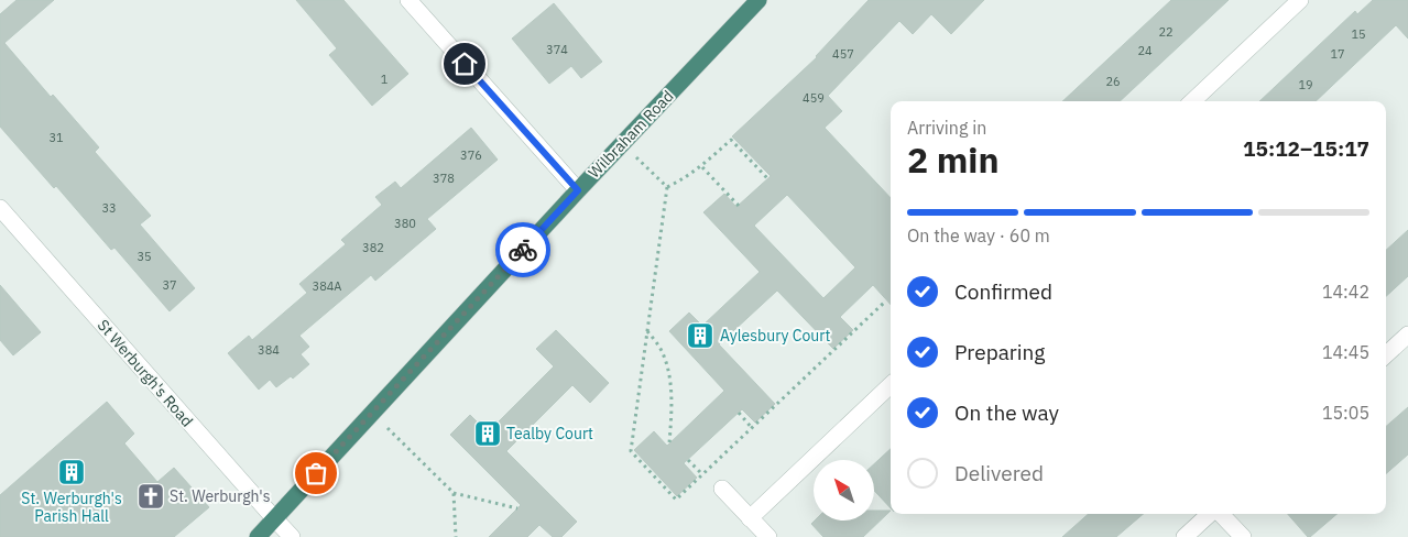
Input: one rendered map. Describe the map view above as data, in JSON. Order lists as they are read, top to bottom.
{
  "streets": {
    "highway": ["Wilbraham Road"],
    "street": ["St Werburgh's Road"]
  },
  "crossings": [
    ["Wilbraham Road", "St Werburgh's Road"]
  ],
  "places": {
    "building": ["Aylesbury Court", "Tealby Court", "St. Werburgh's Parish Hall"],
    "church": ["St. Werburgh's"]
  },
  "house_numbers": [
    "22",
    "15",
    "374",
    "24",
    "457",
    "17",
    "1",
    "26",
    "19",
    "459",
    "31",
    "376",
    "378",
    "33",
    "380",
    "382",
    "35",
    "37",
    "384A",
    "384"
  ],
  "north": "top left",
  "page": {
    "heading": ["2 min", "Arriving in", "15:12–15:17"],
    "bar": "On the way · 60 m",
    "list": [
      ["Confirmed", "14:42"],
      ["Preparing", "14:45"],
      ["On the way", "15:05"],
      "Delivered"
    ]
  }
}
